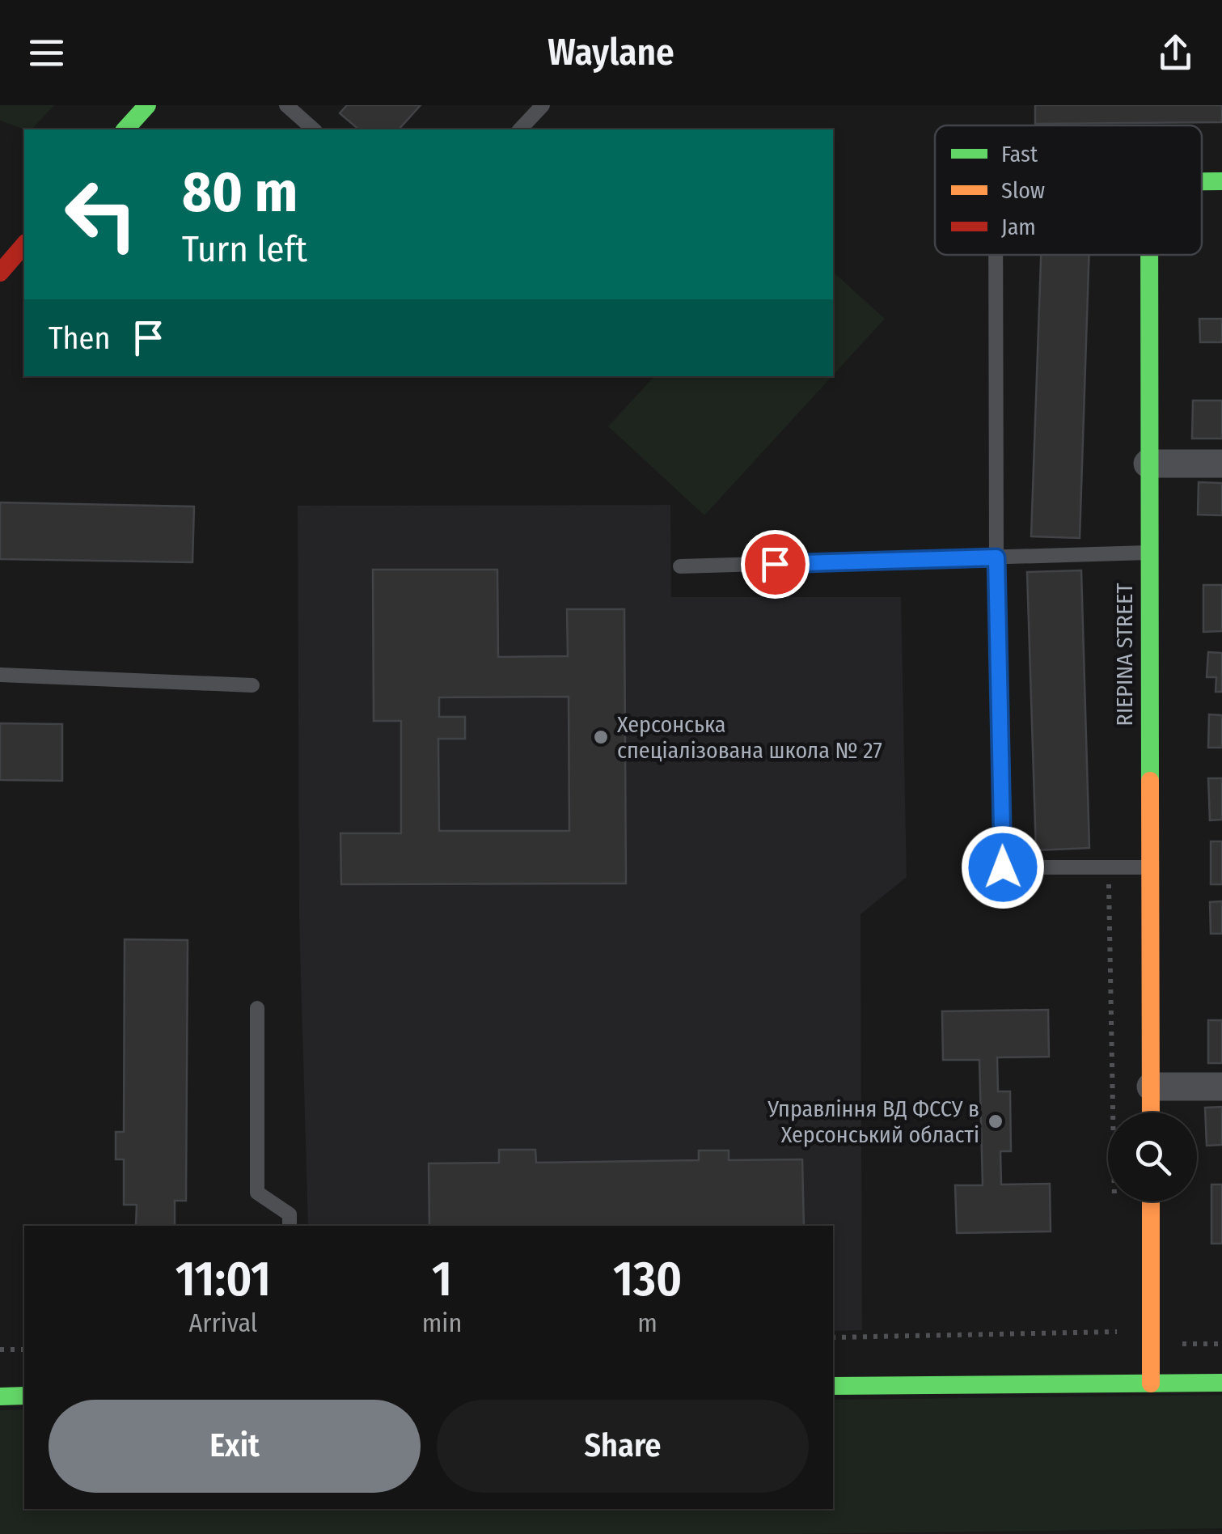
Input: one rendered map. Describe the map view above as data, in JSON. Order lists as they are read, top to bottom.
{
  "streets": {
    "street": ["RIEPINA STREET"]
  },
  "places": ["Херсонська спеціалізована школа № 27", "Управління ВД ФССУ в Херсонський області"],
  "legend": ["Fast", "Slow", "Jam"],
  "page": {
    "header": "Waylane",
    "turn": ["80 m", "Turn left"],
    "then": "Then",
    "eta": [
      "11:01",
      "Arrival",
      "1",
      "min",
      "130",
      "m"
    ],
    "buttons": ["Exit", "Share"]
  }
}
